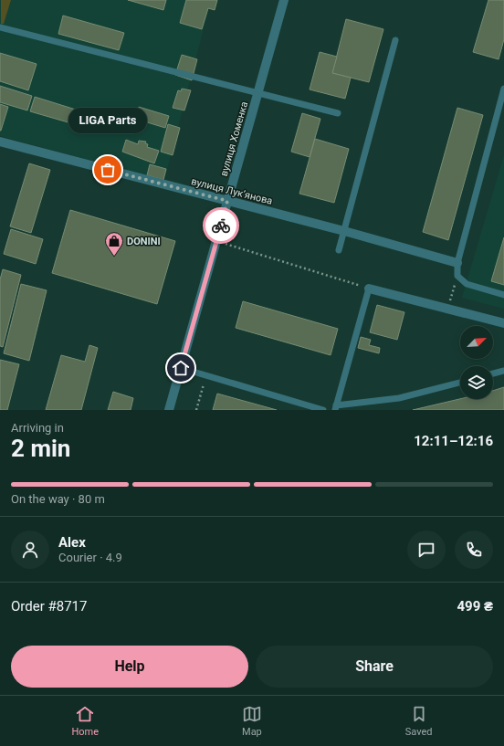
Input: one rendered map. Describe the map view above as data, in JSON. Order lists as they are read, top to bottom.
{
  "streets": {
    "street": ["вулиця Хоменка", "вулиця Лукʼянова"]
  },
  "crossings": [
    ["вулиця Хоменка", "вулиця Лукʼянова"]
  ],
  "places": {
    "other": ["LIGA Parts"],
    "shop": ["DONINI"]
  },
  "north": "top right",
  "page": {
    "bubble": "LIGA Parts",
    "heading": ["2 min", "Arriving in", "12:11–12:16"],
    "panel": [
      "Alex",
      "Courier · 4.9",
      "Order #8717",
      "499 ₴"
    ],
    "bar": "On the way · 80 m",
    "buttons": ["Help", "Share"],
    "tabs": ["Home", "Map", "Saved"]
  }
}
